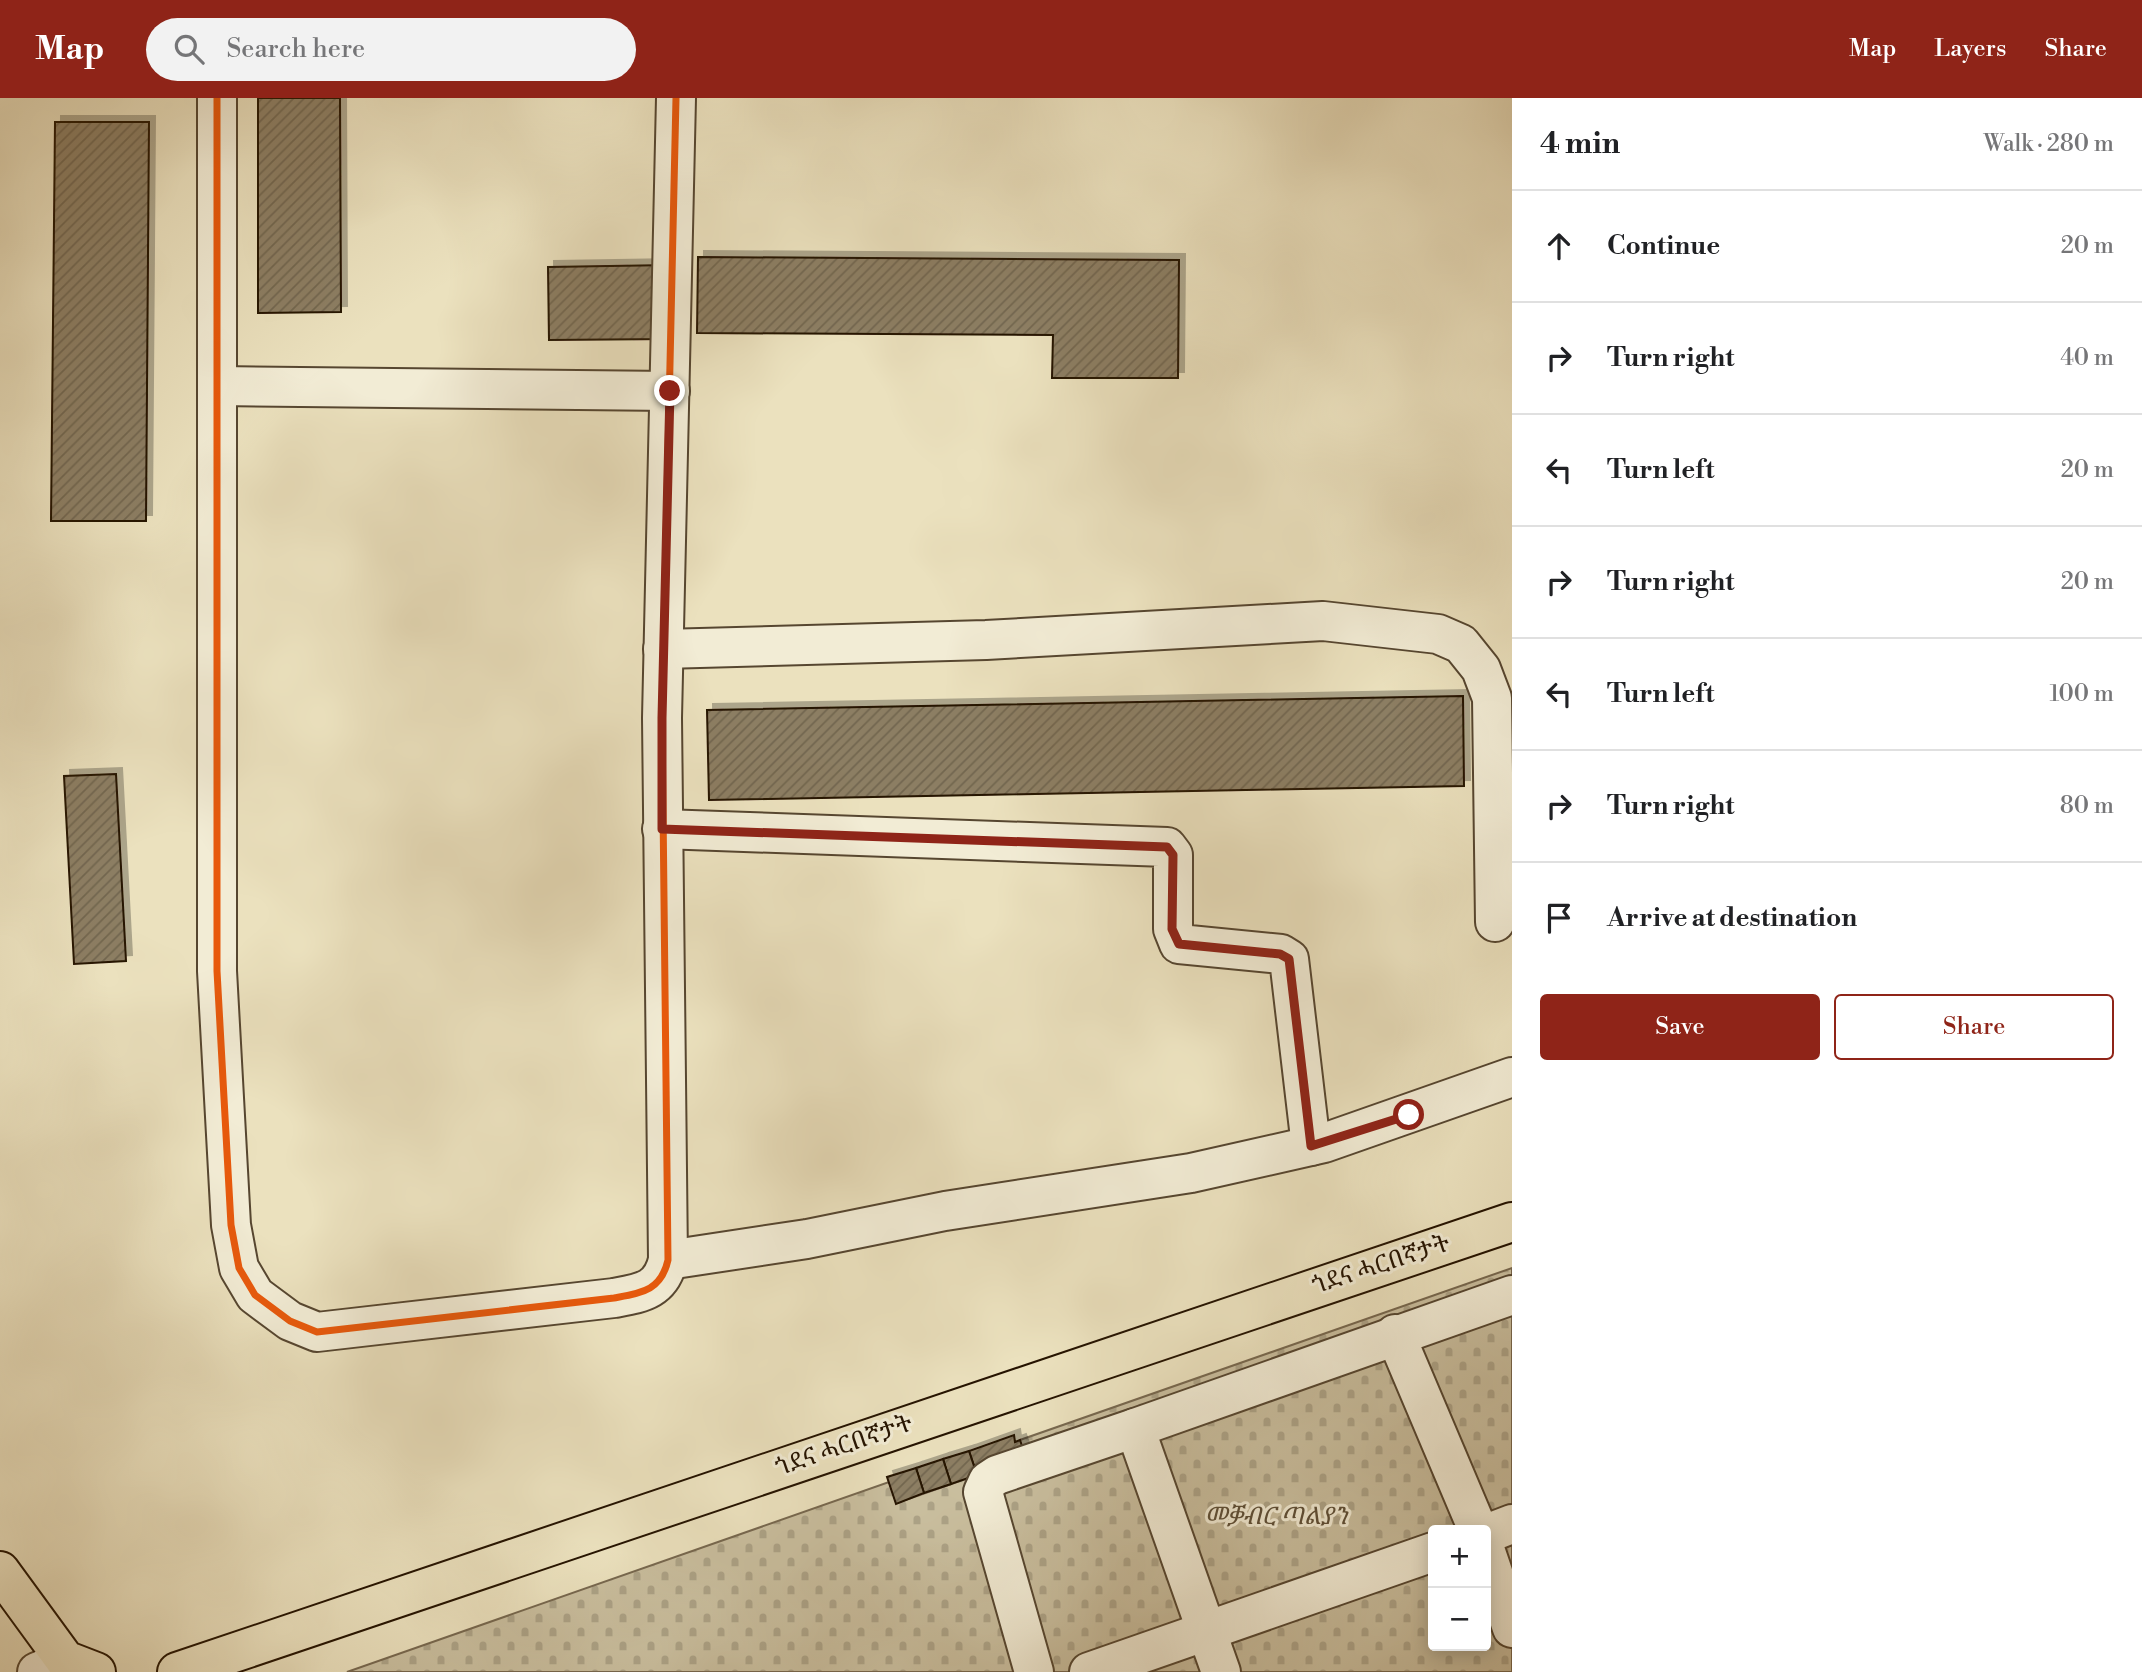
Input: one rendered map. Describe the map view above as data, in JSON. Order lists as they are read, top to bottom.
{
  "streets": {
    "main road": ["ጎደና ሓርበኛታት"]
  },
  "parks": ["መቓብር ጣልያን"],
  "page": {
    "header": "Map",
    "search": "Search here",
    "nav": ["Map", "Layers", "Share"],
    "heading": ["4 min", "Walk · 280 m"],
    "list": [
      ["Continue", "20 m"],
      ["Turn right", "40 m"],
      ["Turn left", "20 m"],
      ["Turn right", "20 m"],
      ["Turn left", "100 m"],
      ["Turn right", "80 m"],
      "Arrive at destination"
    ],
    "buttons": ["Save", "Share"],
    "map_buttons": ["+", "−"]
  }
}
